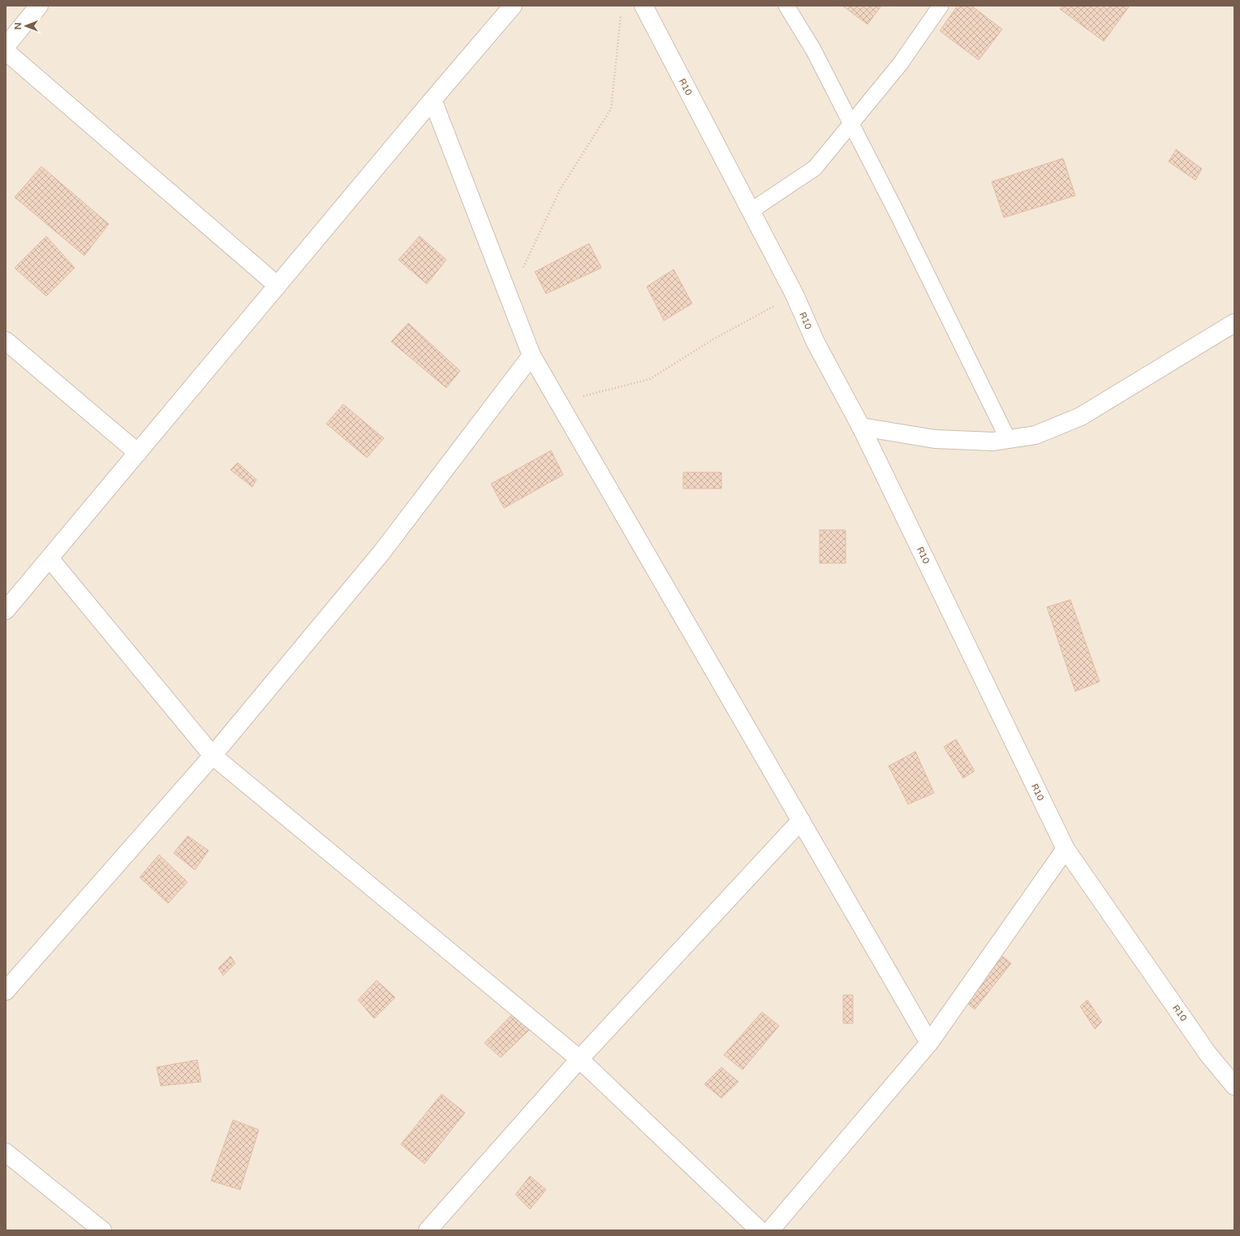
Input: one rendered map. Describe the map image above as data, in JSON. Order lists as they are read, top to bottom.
{
  "streets": {
    "street": ["R10"]
  },
  "north": "left"
}
